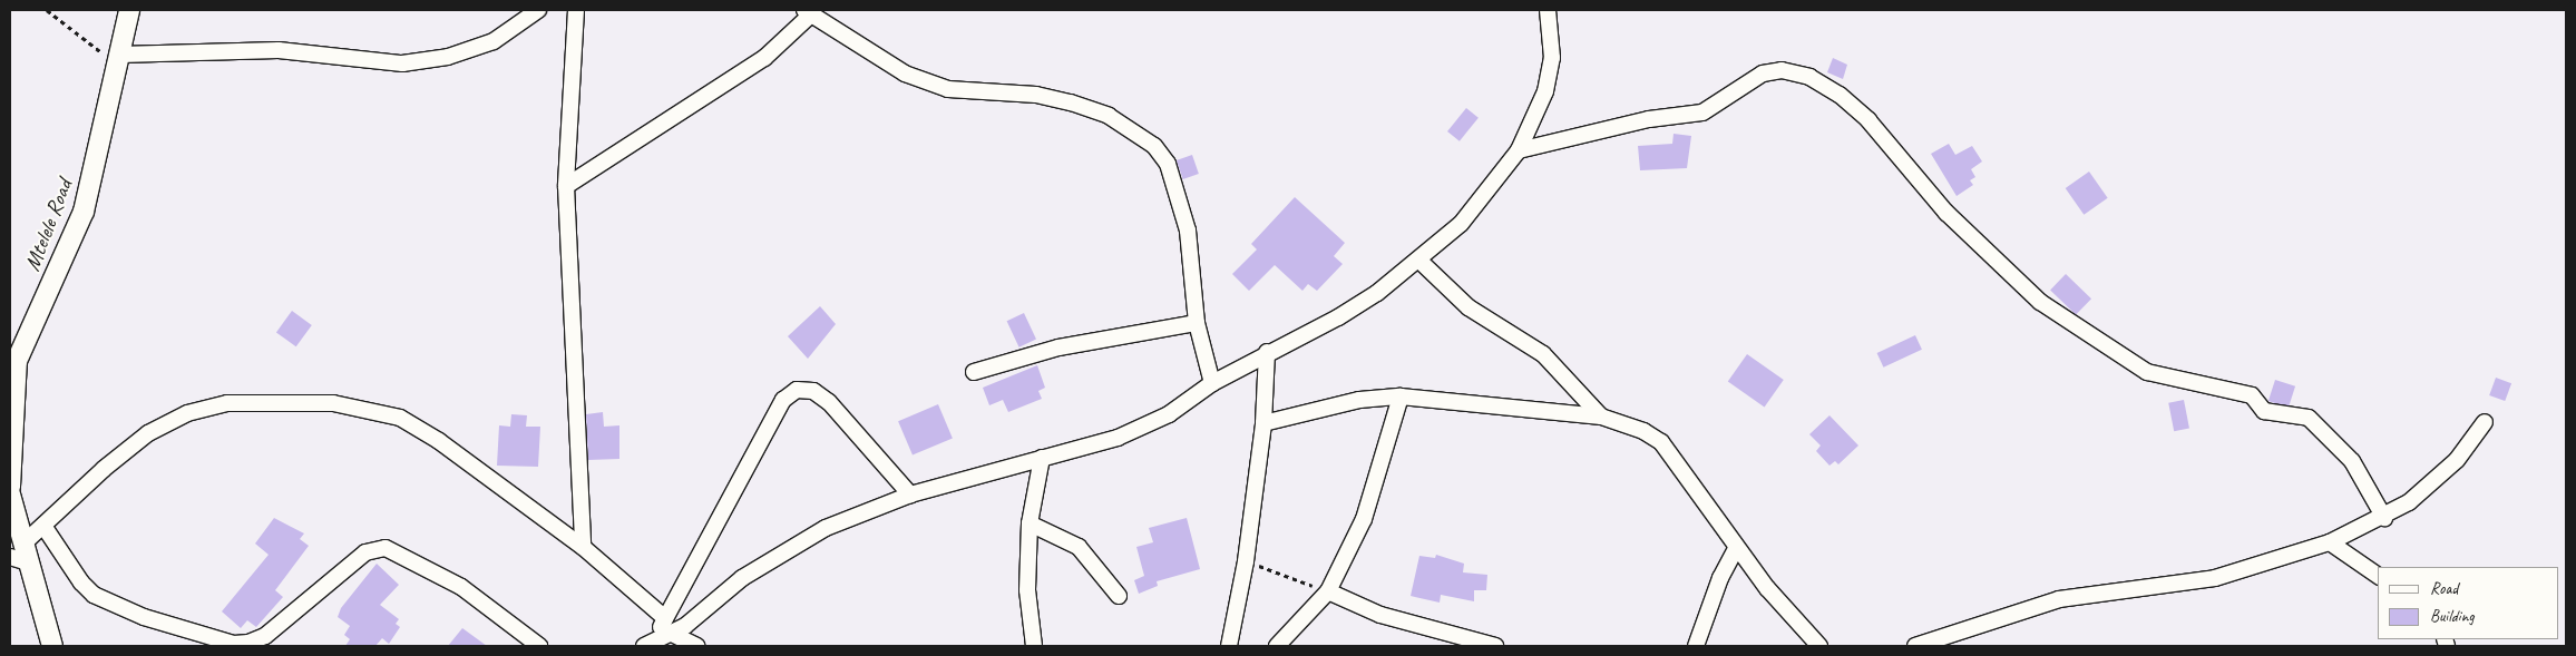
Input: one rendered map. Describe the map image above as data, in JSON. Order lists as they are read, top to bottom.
{
  "streets": {
    "street": ["Mtelele Road"]
  },
  "legend": ["Road", "Building"]
}
